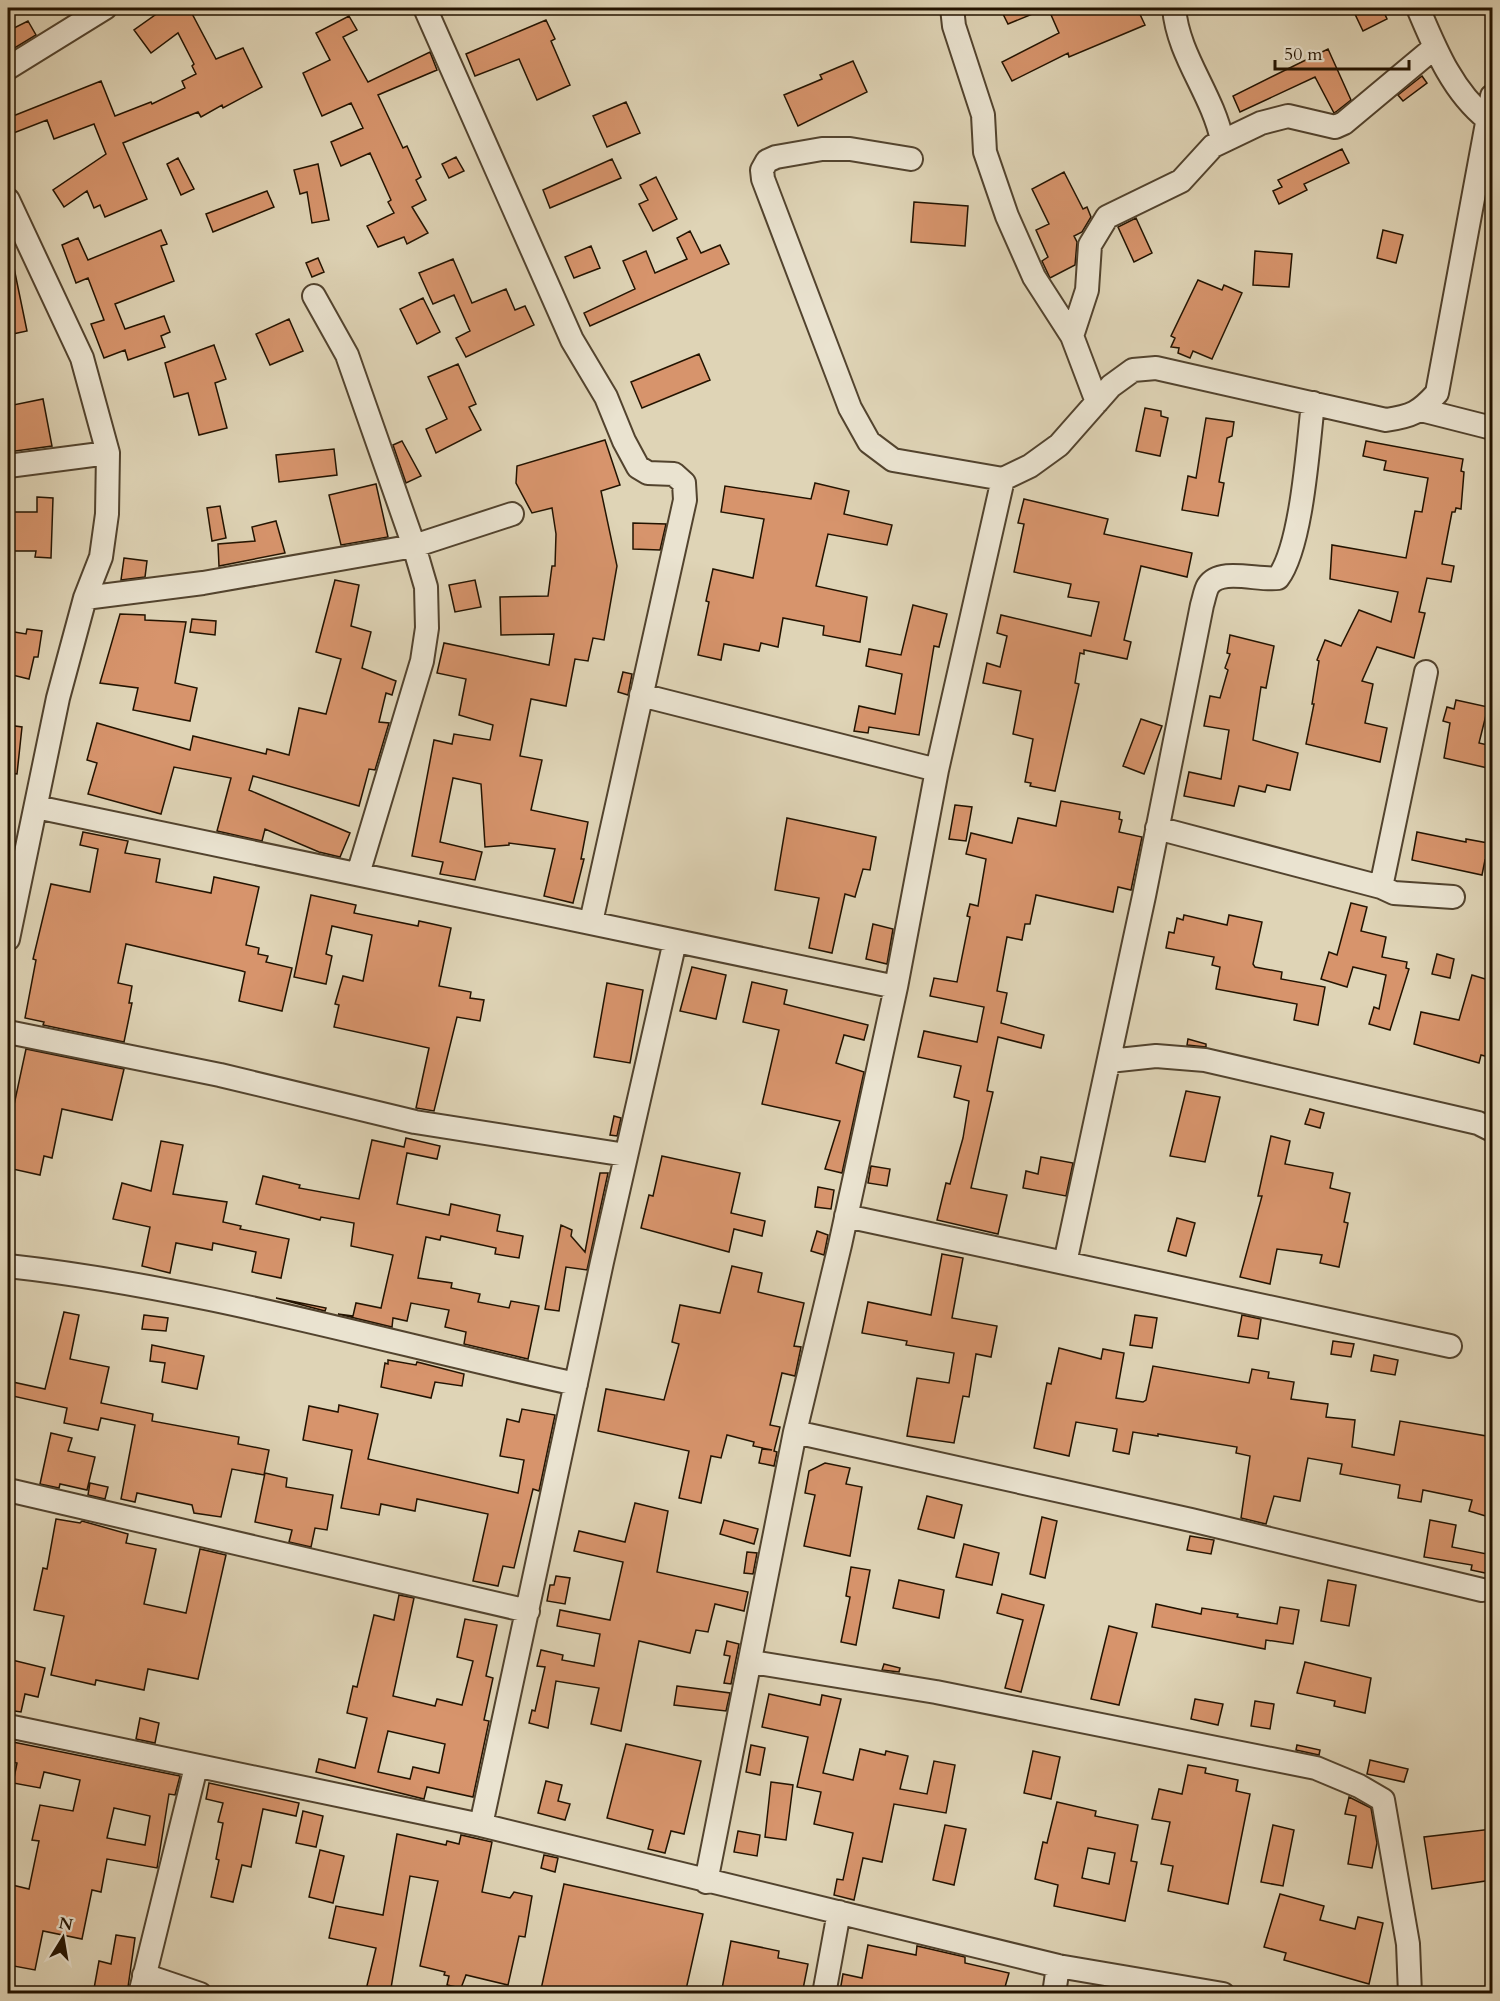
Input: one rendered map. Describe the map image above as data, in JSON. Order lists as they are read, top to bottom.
{
  "scale_bar": "50 m",
  "north": "top"
}
